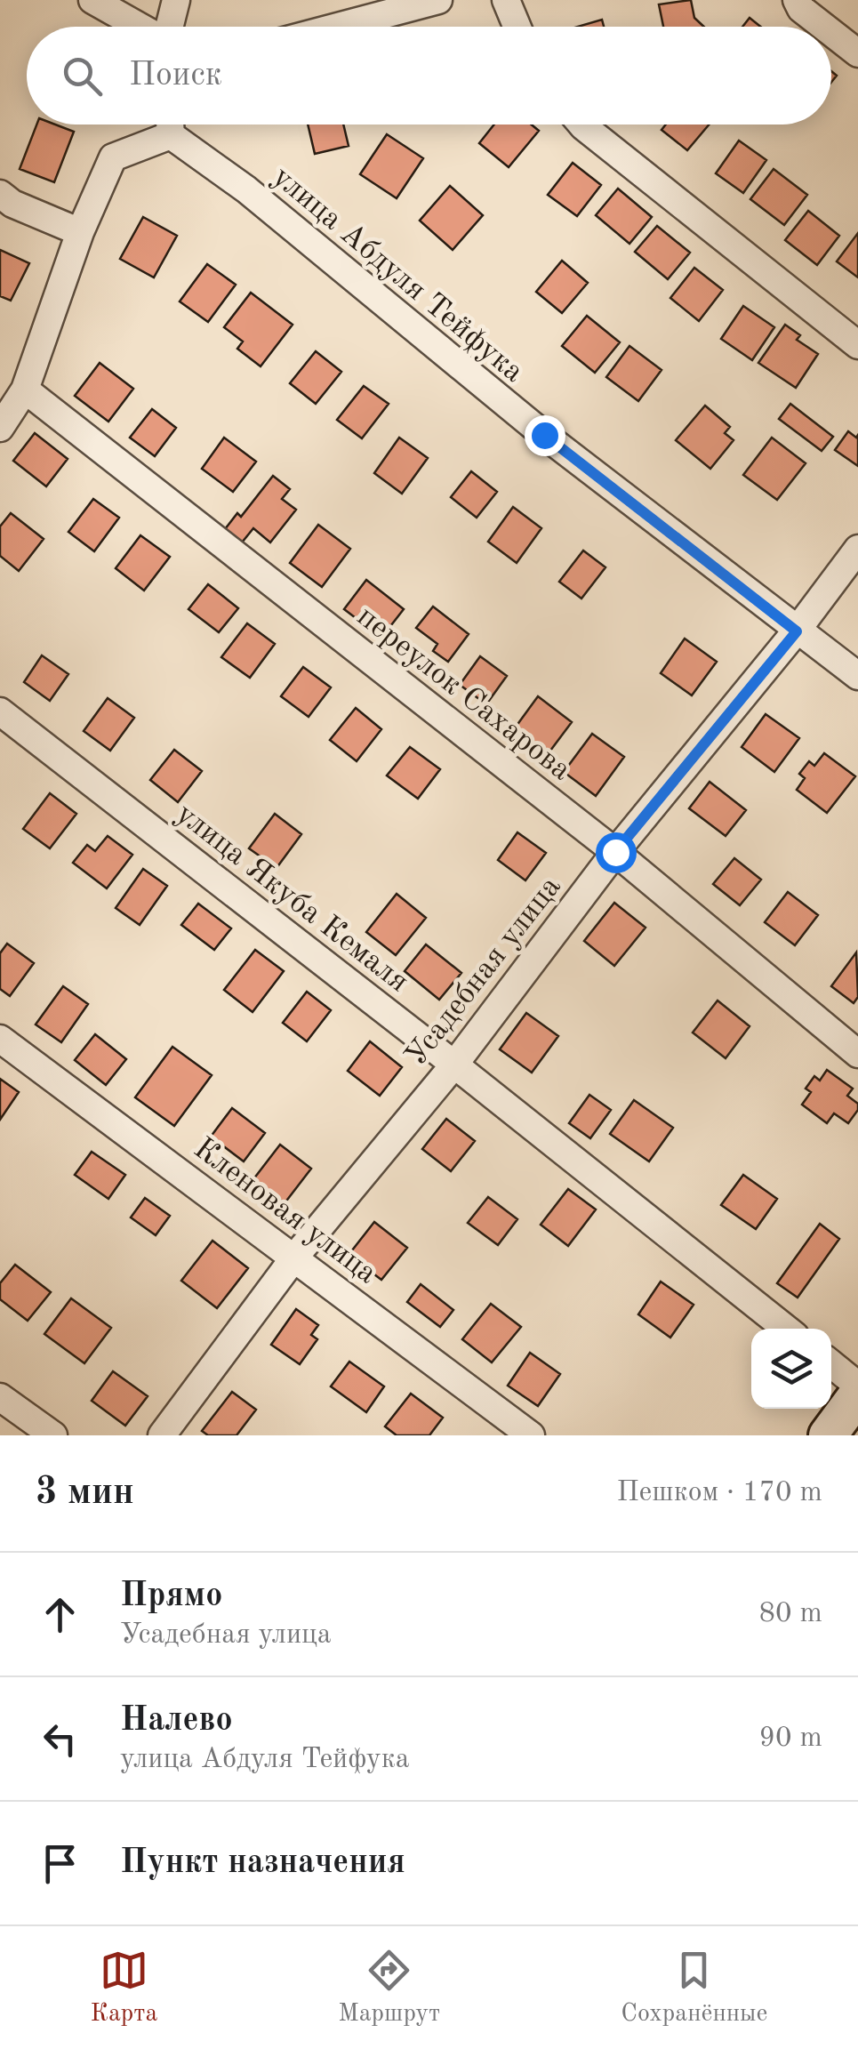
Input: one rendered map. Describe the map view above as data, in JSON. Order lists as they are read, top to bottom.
{
  "streets": {
    "street": [
      "улица Абдуля Тейфука",
      "переулок Сахарова",
      "улица Якуба Кемаля",
      "Усадебная улица",
      "Кленовая улица"
    ]
  },
  "crossings": [
    ["улица Абдуля Тейфука", "Усадебная улица"],
    ["переулок Сахарова", "Усадебная улица"],
    ["улица Якуба Кемаля", "Усадебная улица"],
    ["Усадебная улица", "Кленовая улица"]
  ],
  "page": {
    "search": "Поиск",
    "heading": ["3 мин", "Пешком · 170 m"],
    "list": [
      ["Прямо", "Усадебная улица", "80 m"],
      ["Налево", "улица Абдуля Тейфука", "90 m"],
      "Пункт назначения"
    ],
    "nav": ["Карта", "Маршрут", "Сохранённые"]
  }
}
